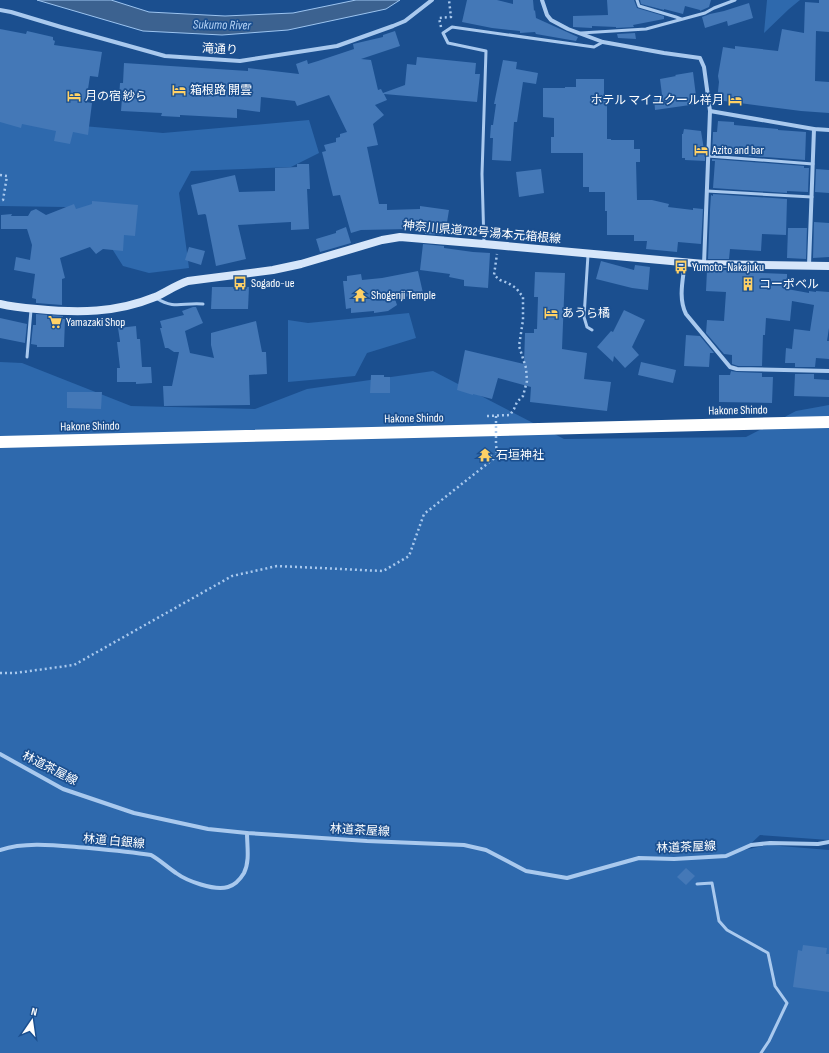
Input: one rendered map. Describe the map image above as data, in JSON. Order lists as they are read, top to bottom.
{
  "streets": {
    "highway": ["Hakone Shindo"],
    "main road": ["神奈川県道732号湯本元箱根線"],
    "street": ["滝通り", "林道茶屋線", "林道 白銀線"]
  },
  "crossings": [
    ["林道茶屋線", "林道 白銀線"]
  ],
  "water": ["Sukumo River"],
  "places": {
    "hotel": [
      "箱根路 開雲",
      "月の宿 紗ら",
      "ホテル マイユクール祥月",
      "Azito and bar",
      "あうら橘"
    ],
    "bus stop": ["Yumoto-Nakajuku", "Sogado-ue"],
    "building": ["コーポベル"],
    "temple": ["Shogenji Temple", "石垣神社"],
    "supermarket": ["Yamazaki Shop"]
  },
  "north": "top"
}
